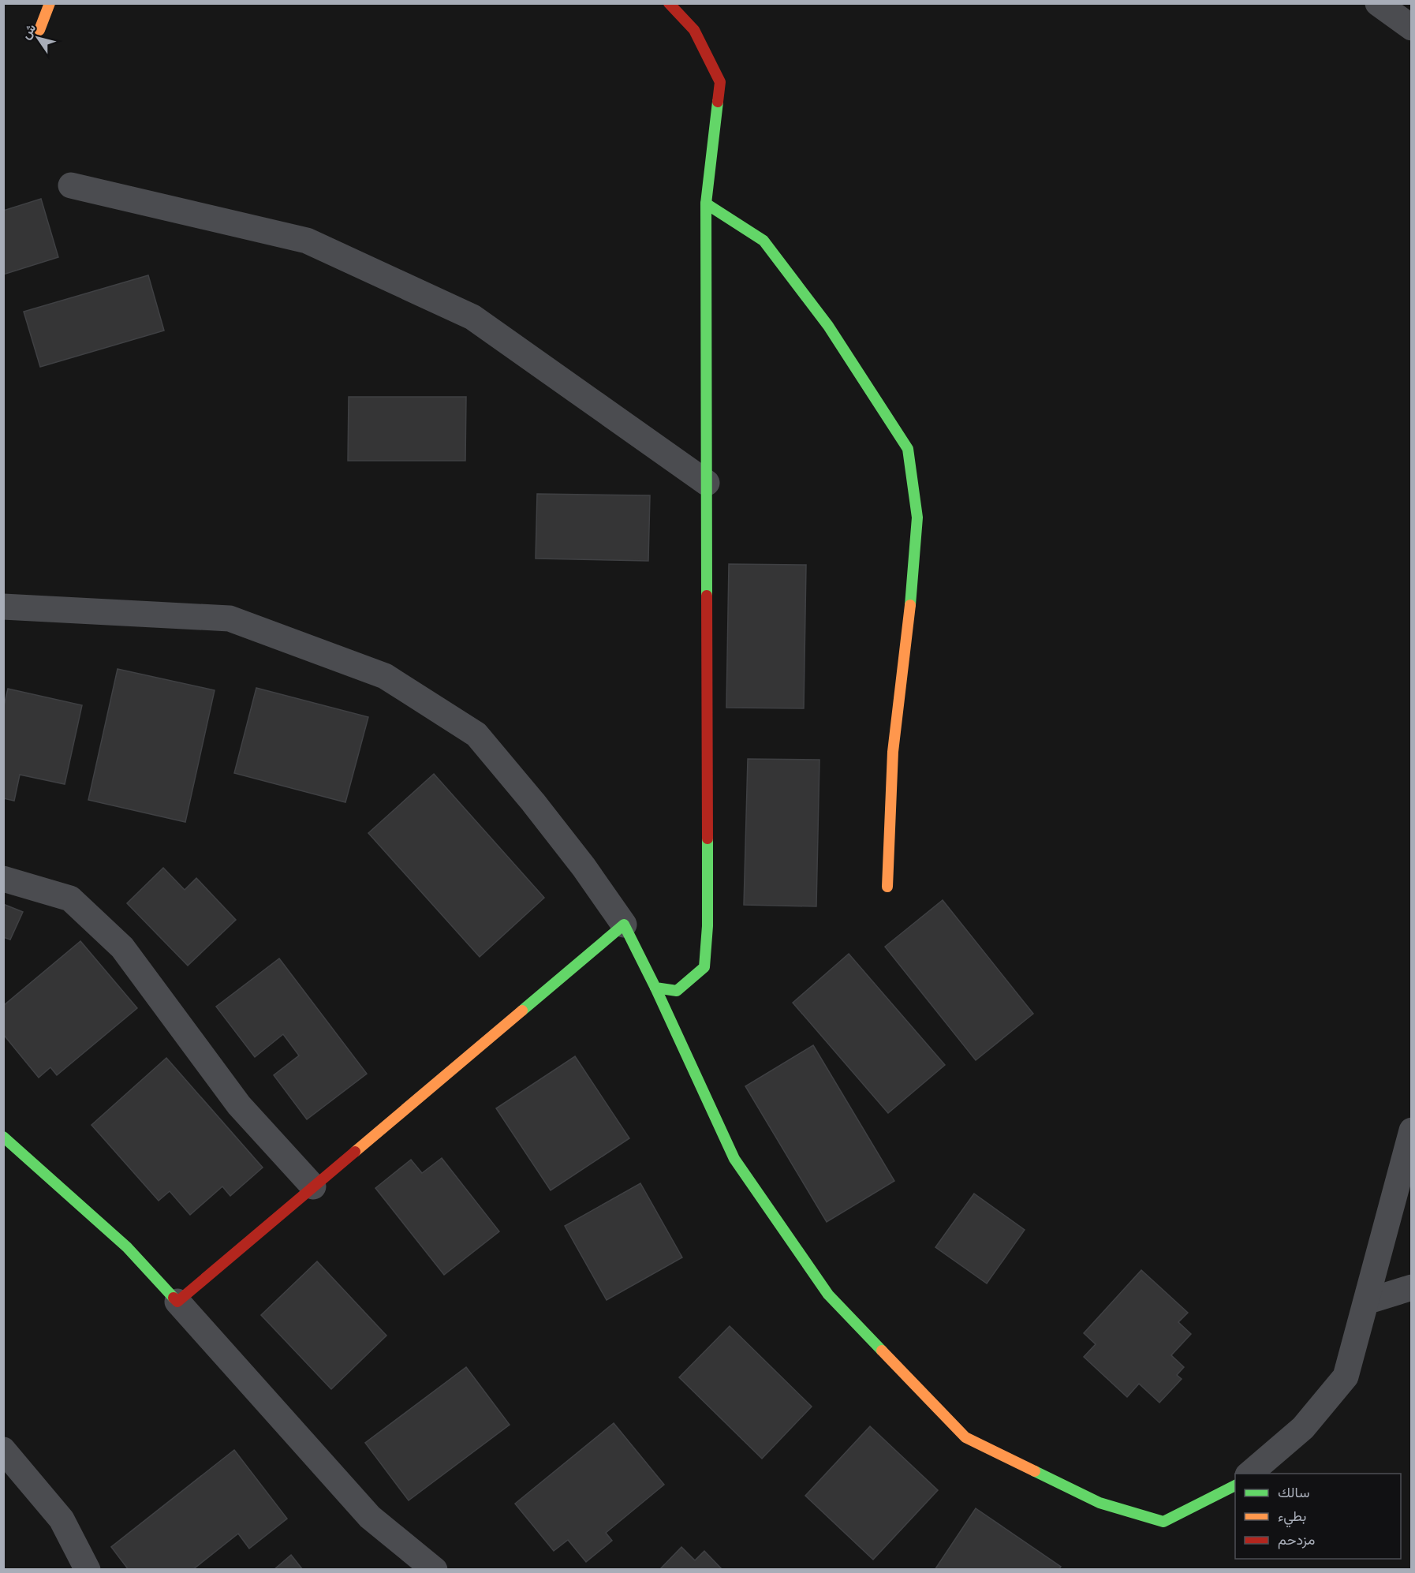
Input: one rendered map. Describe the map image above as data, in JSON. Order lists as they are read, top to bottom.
{
  "legend": ["سالك", "بطيء", "مزدحم"],
  "north": "top left"
}
